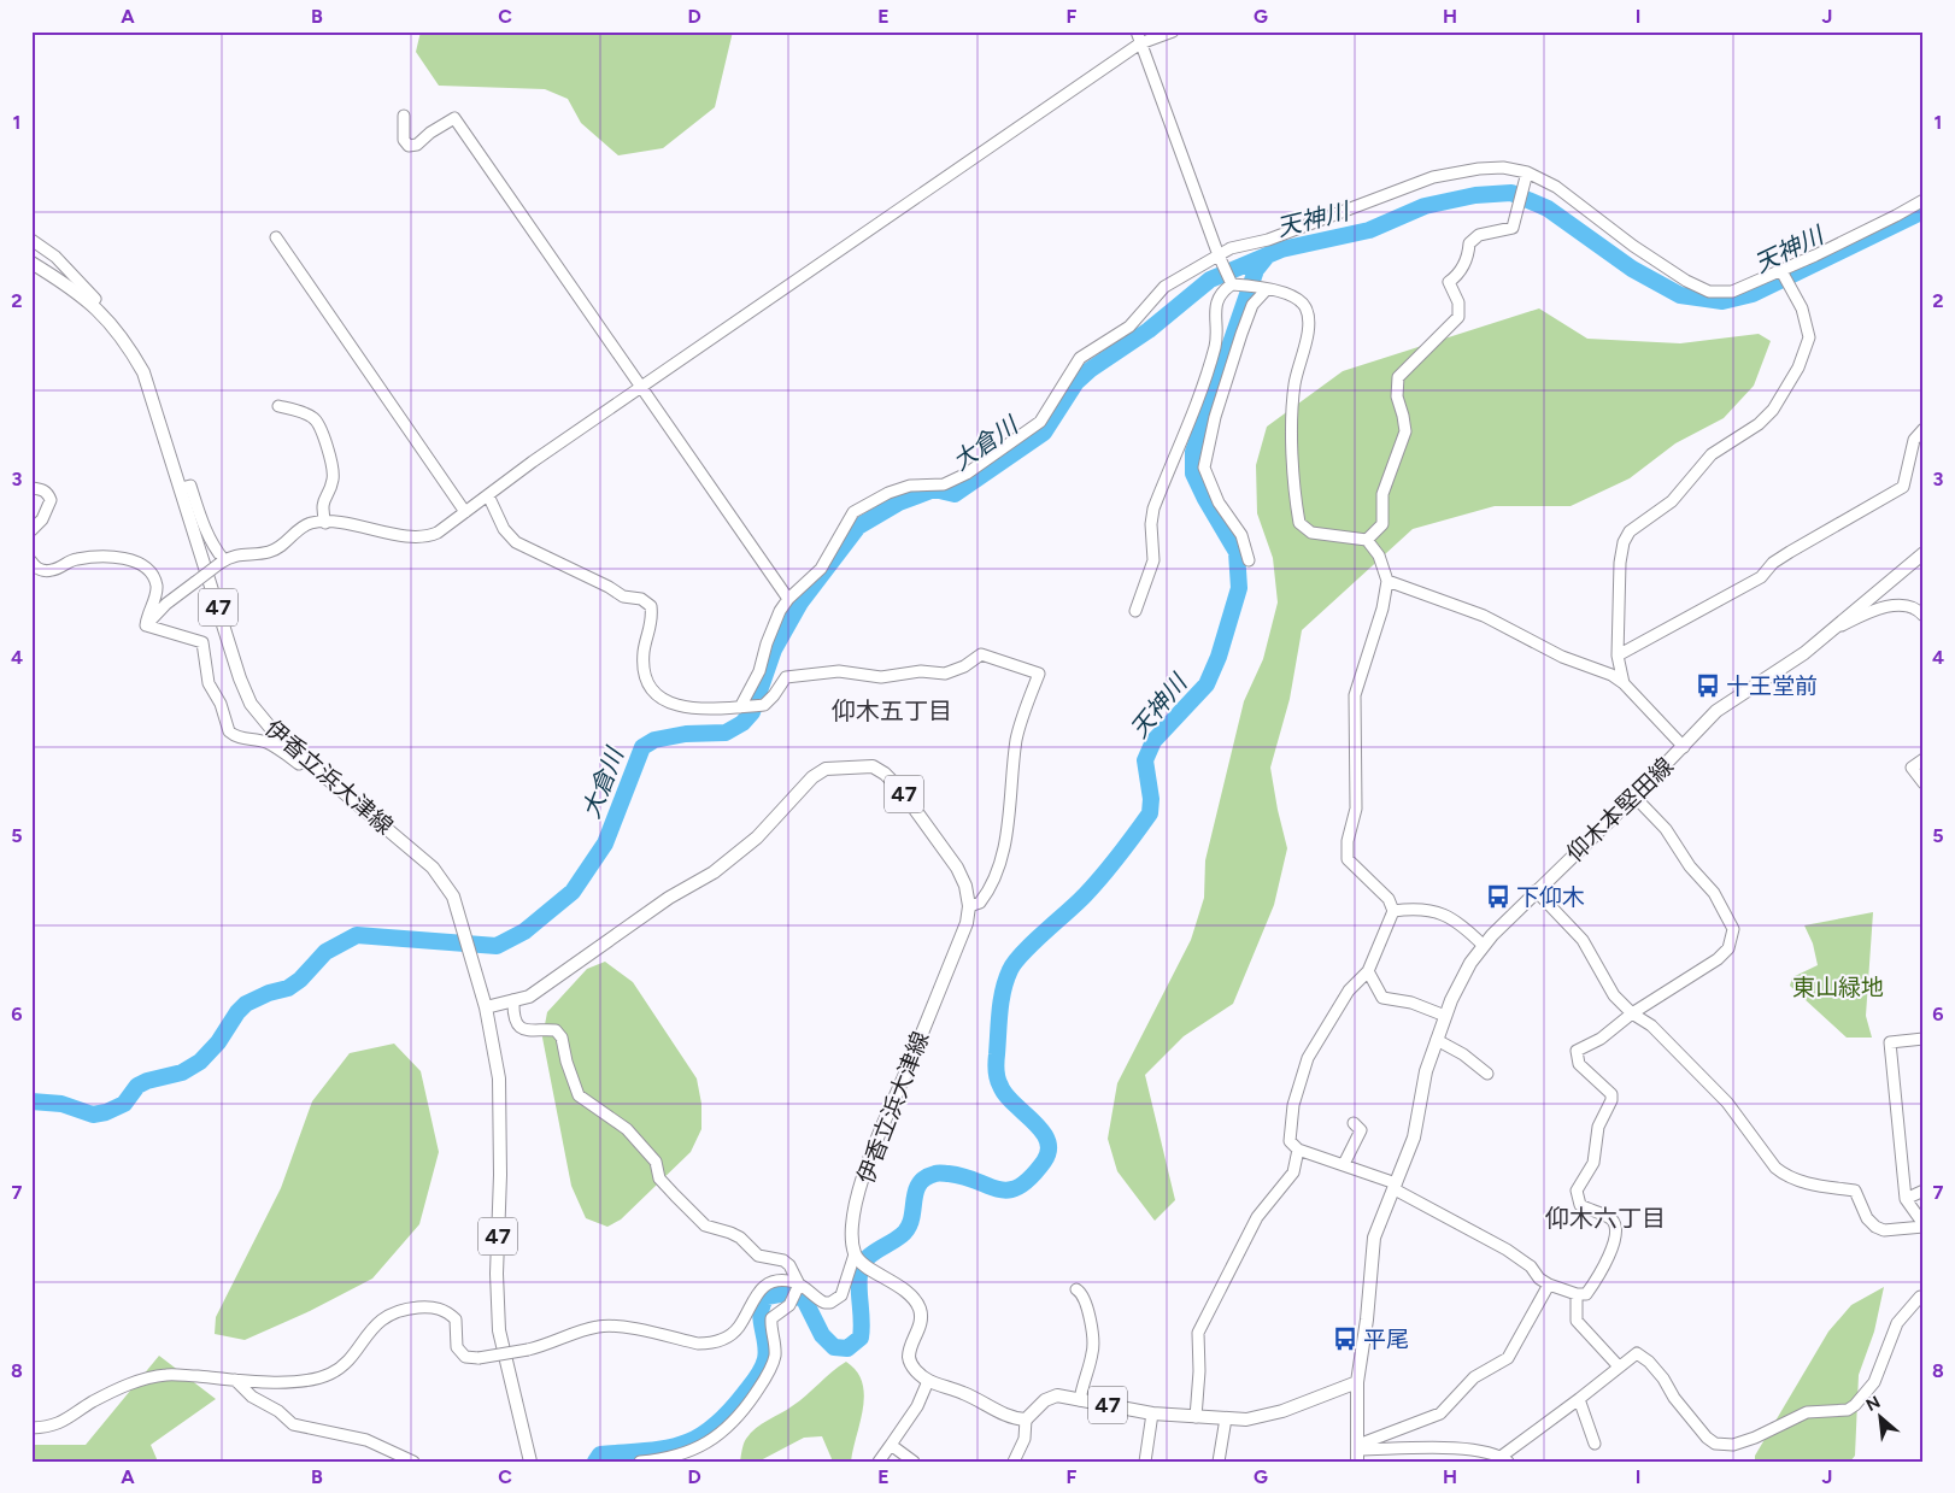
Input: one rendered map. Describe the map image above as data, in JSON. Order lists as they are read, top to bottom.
{
  "streets": {
    "main road": ["47", "伊香立浜大津線", "仰木本堅田線"]
  },
  "crossings": [
    ["47", "仰木本堅田線"]
  ],
  "districts": ["仰木五丁目", "仰木六丁目"],
  "water": ["天神川", "大倉川"],
  "parks": ["東山緑地"],
  "places": {
    "bus stop": ["十王堂前", "下仰木", "平尾"]
  },
  "north": "top left",
  "grid": {
    "columns": [
      "A",
      "B",
      "C",
      "D",
      "E",
      "F",
      "G",
      "H",
      "I",
      "J"
    ],
    "rows": [
      "1",
      "2",
      "3",
      "4",
      "5",
      "6",
      "7",
      "8"
    ]
  }
}
